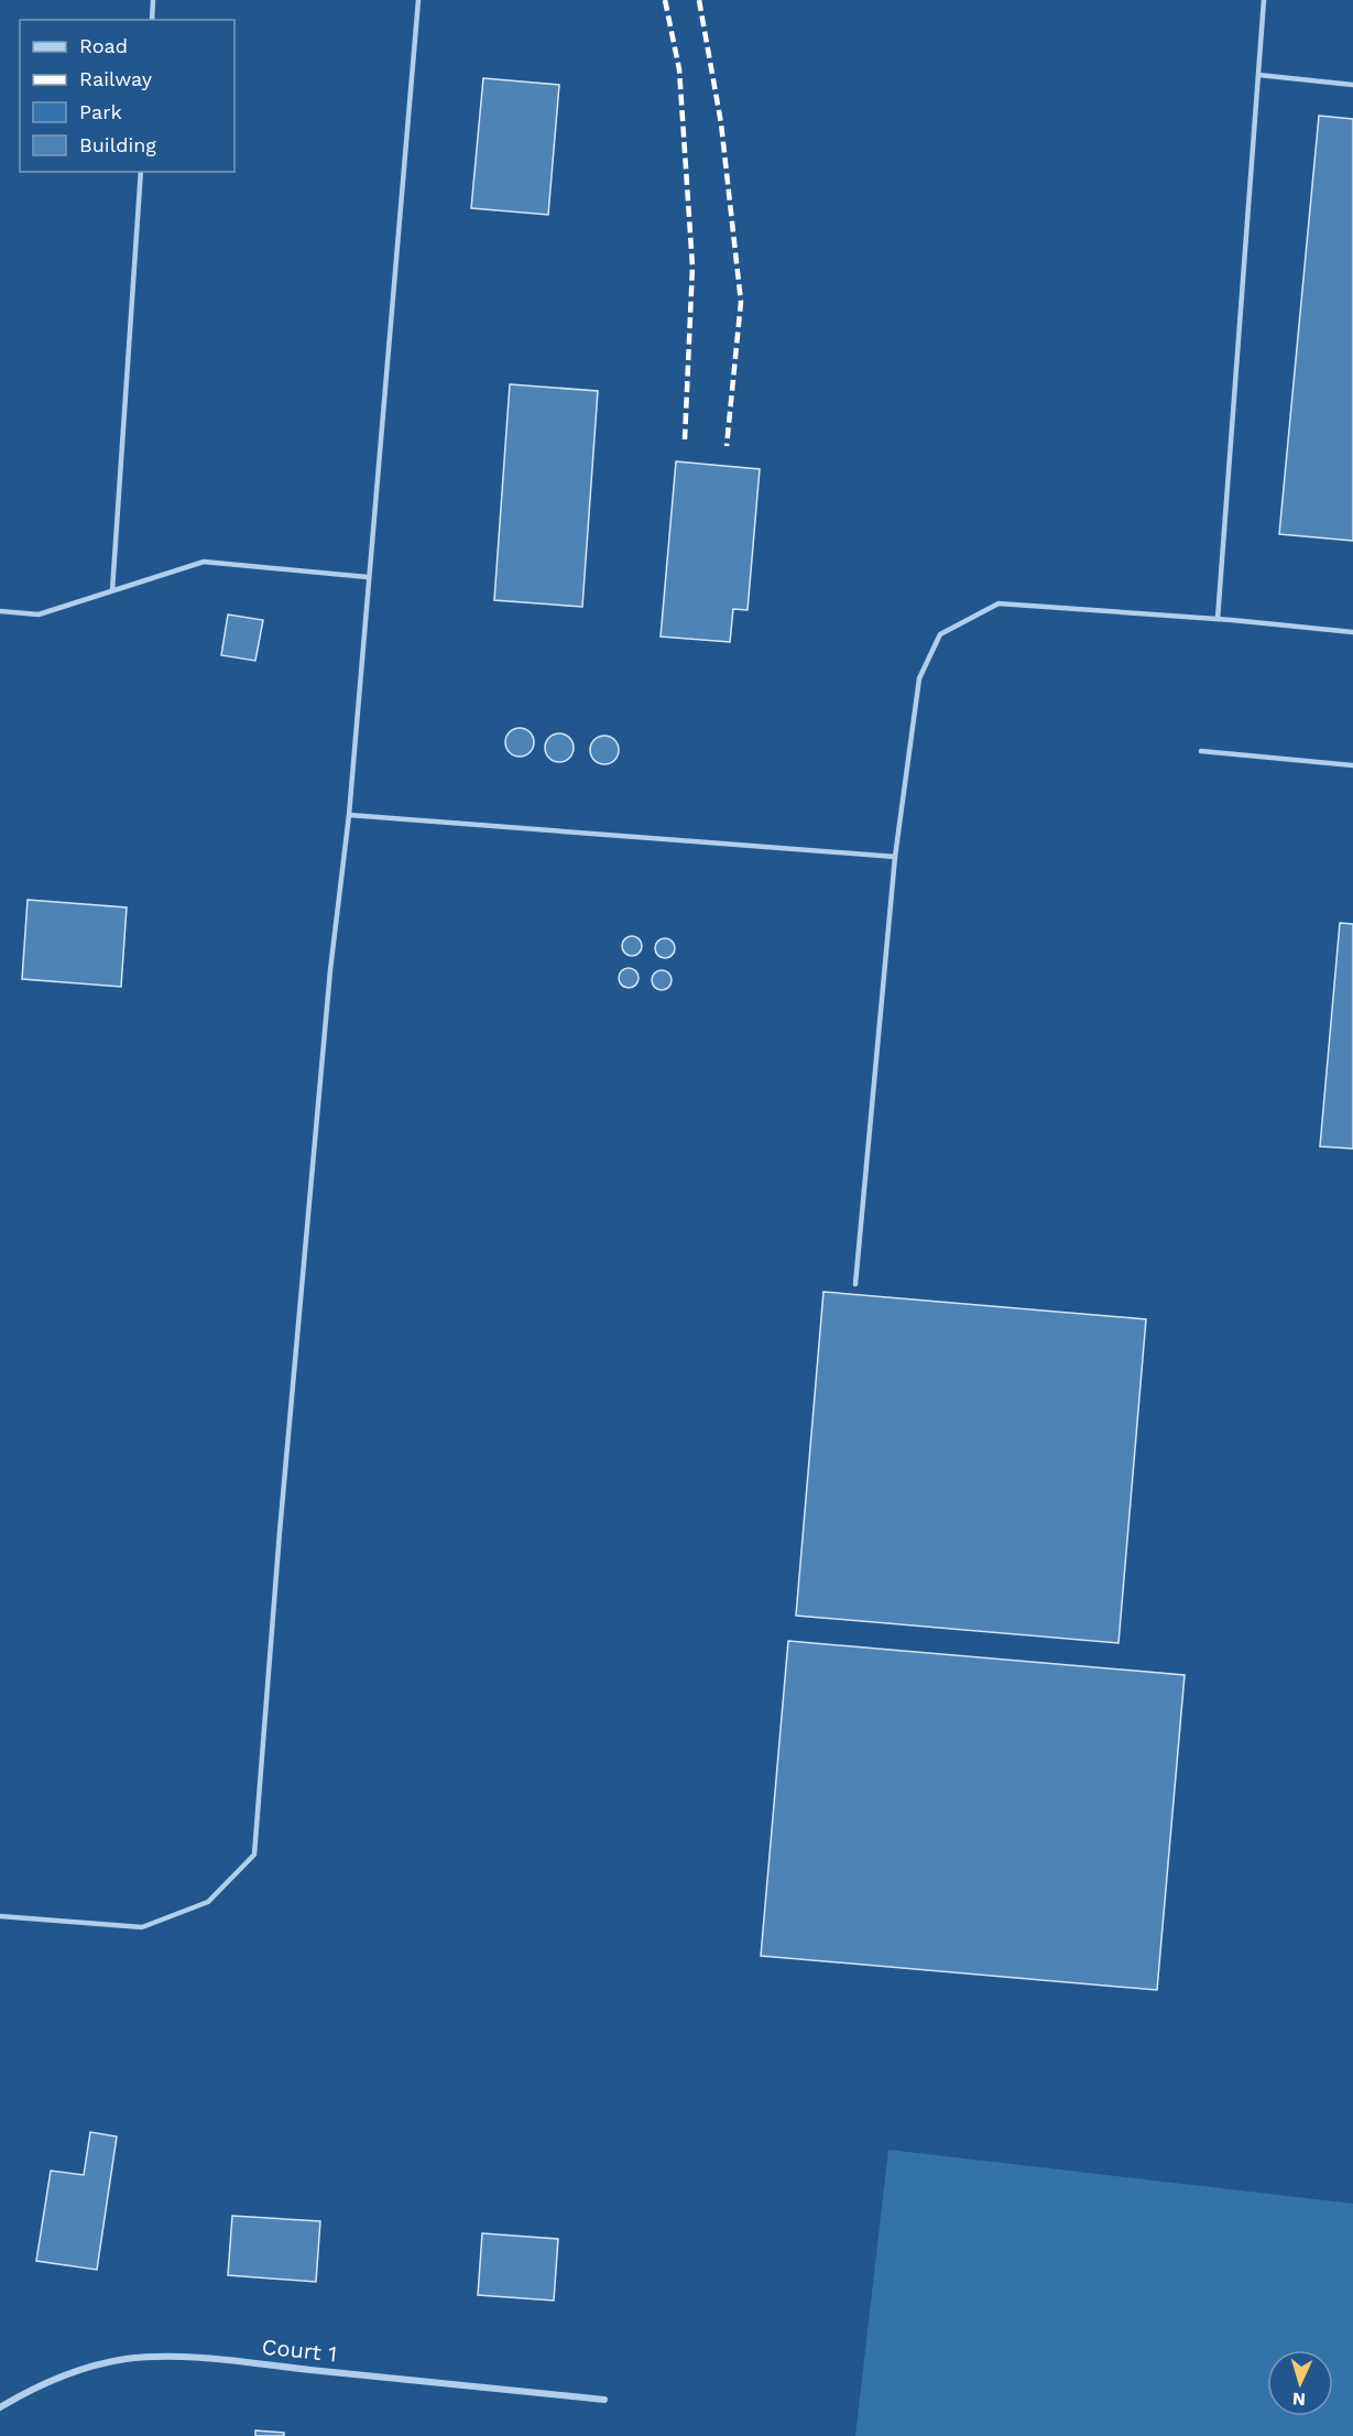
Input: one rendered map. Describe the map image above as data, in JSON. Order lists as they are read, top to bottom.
{
  "streets": {
    "street": ["Court 1"]
  },
  "legend": [
    "Road",
    "Railway",
    "Park",
    "Building"
  ],
  "north": "bottom"
}
